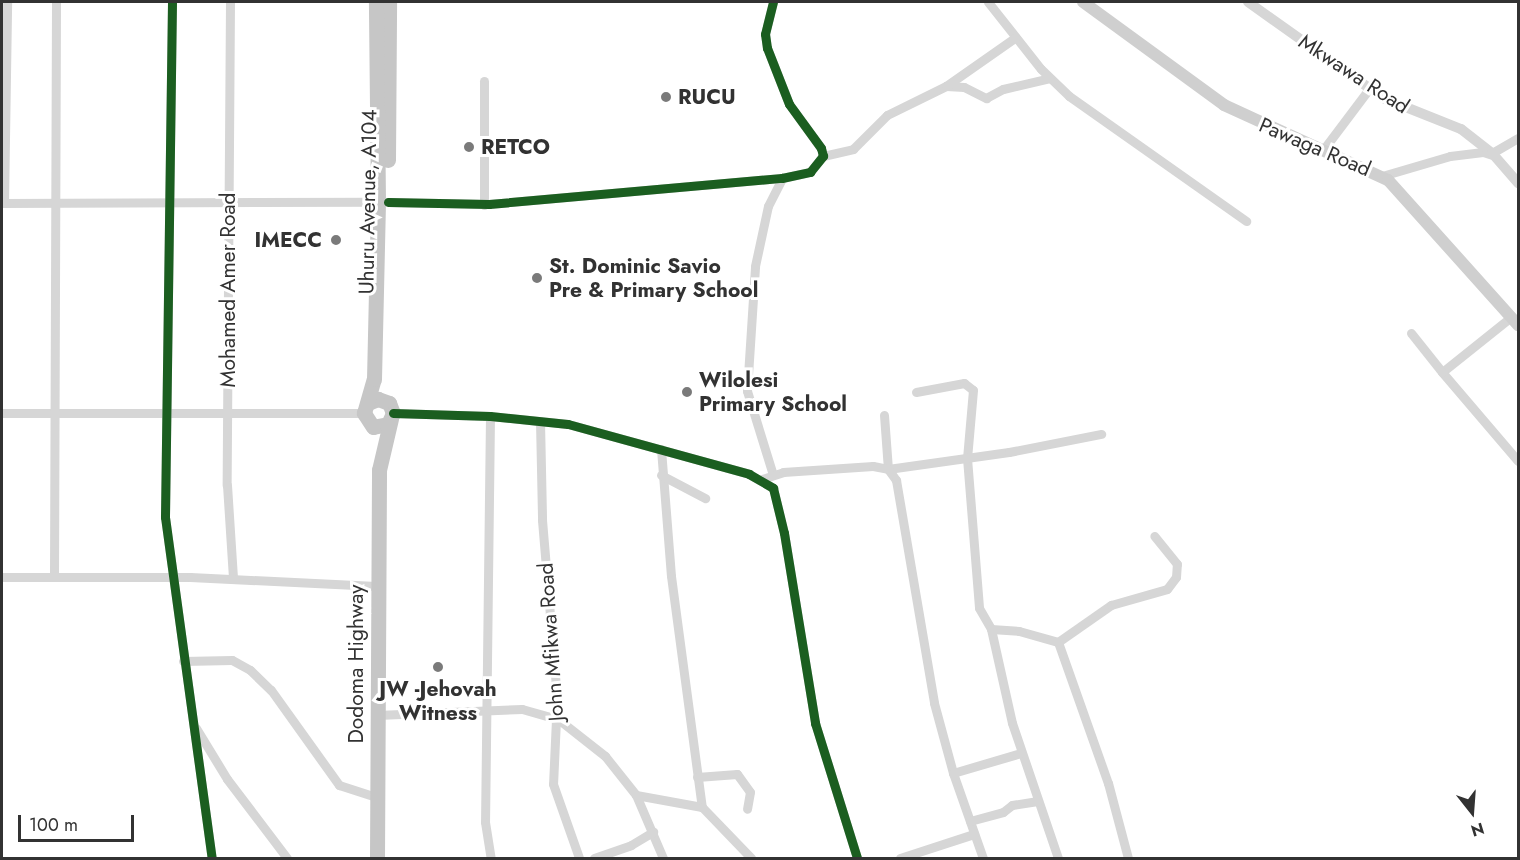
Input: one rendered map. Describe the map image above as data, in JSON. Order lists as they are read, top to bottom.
{
  "streets": {
    "highway": ["Uhuru Avenue, A104", "Dodoma Highway"],
    "main road": ["Pawaga Road"],
    "street": ["Mkwawa Road", "Mohamed Amer Road", "John Mfikwa Road"]
  },
  "places": [
    "RUCU",
    "RETCO",
    "IMECC",
    "St. Dominic Savio Pre & Primary School",
    "Wilolesi Primary School",
    "JW -Jehovah Witness"
  ],
  "scale_bar": "100 m",
  "north": "bottom"
}
